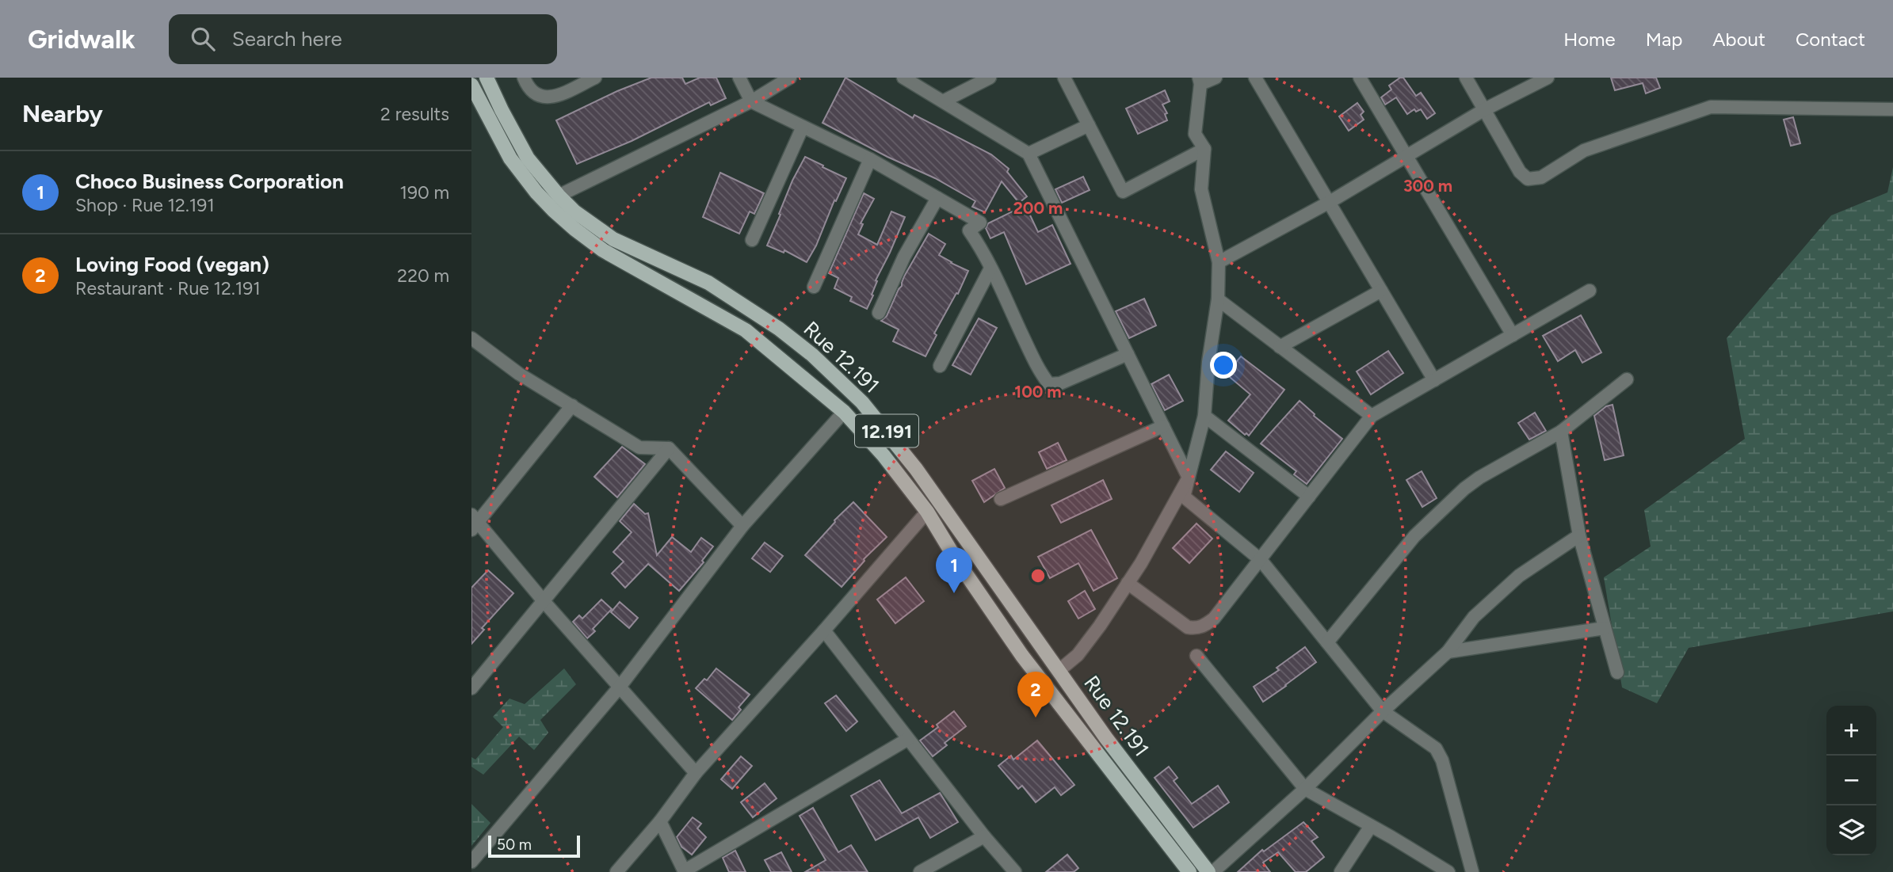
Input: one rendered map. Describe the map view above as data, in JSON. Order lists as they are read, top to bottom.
{
  "streets": {
    "main road": ["Rue 12.191", "12.191"]
  },
  "scale_bar": "50 m",
  "page": {
    "header": "Gridwalk",
    "search": "Search here",
    "nav": [
      "Home",
      "Map",
      "About",
      "Contact"
    ],
    "heading": ["Nearby", "2 results"],
    "list": [
      {
        "mark": "1",
        "name": "Choco Business Corporation",
        "note": "Shop · Rue 12.191",
        "value": "190 m"
      },
      {
        "mark": "2",
        "name": "Loving Food (vegan)",
        "note": "Restaurant · Rue 12.191",
        "value": "220 m"
      }
    ],
    "pins": ["1", "2"],
    "map_buttons": ["+", "−"],
    "scale": "50 m"
  },
  "rings": ["300 m", "200 m", "100 m"]
}
